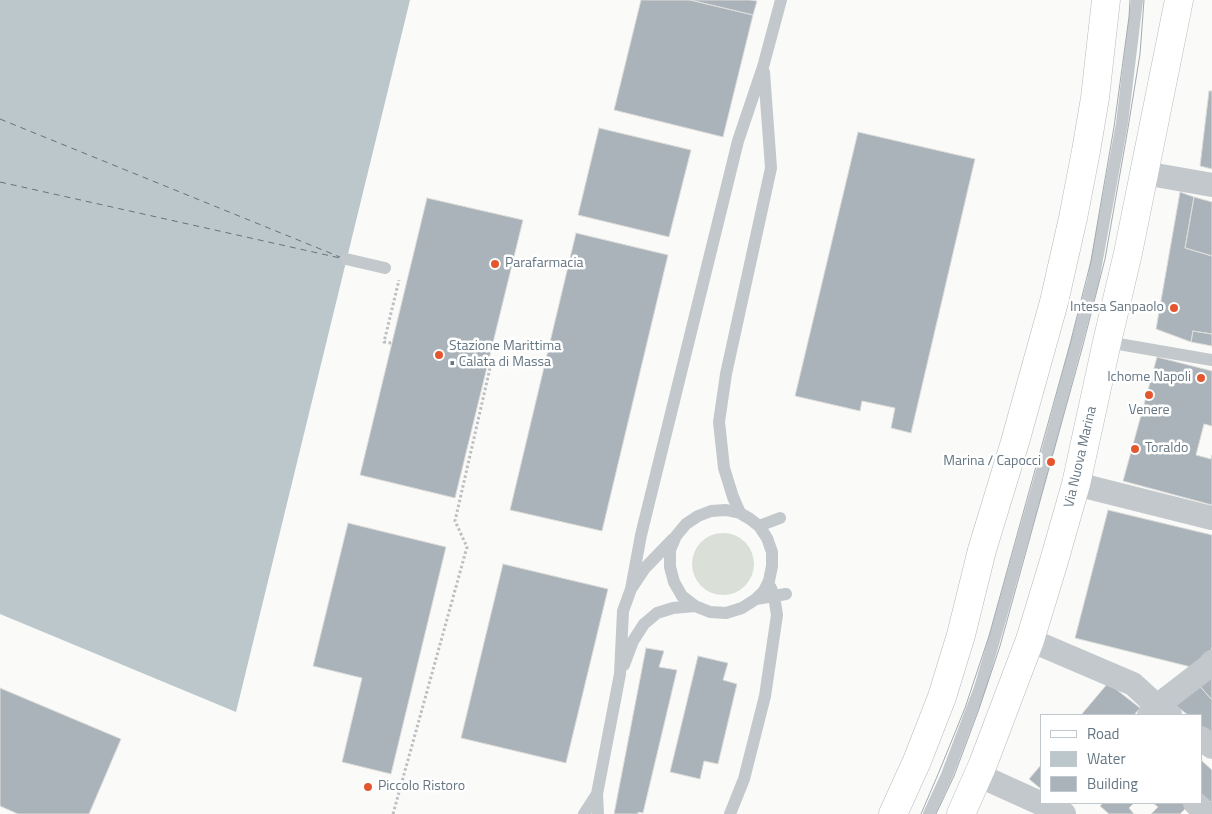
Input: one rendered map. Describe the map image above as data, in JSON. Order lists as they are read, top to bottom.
{
  "streets": {
    "main road": ["Via Nuova Marina"]
  },
  "places": [
    "Parafarmacia",
    "Intesa Sanpaolo",
    "Stazione Marittima • Calata di Massa",
    "Ichome Napoli",
    "Venere",
    "Toraldo",
    "Marina / Capocci",
    "Piccolo Ristoro"
  ],
  "legend": ["Road", "Water", "Building"]
}
